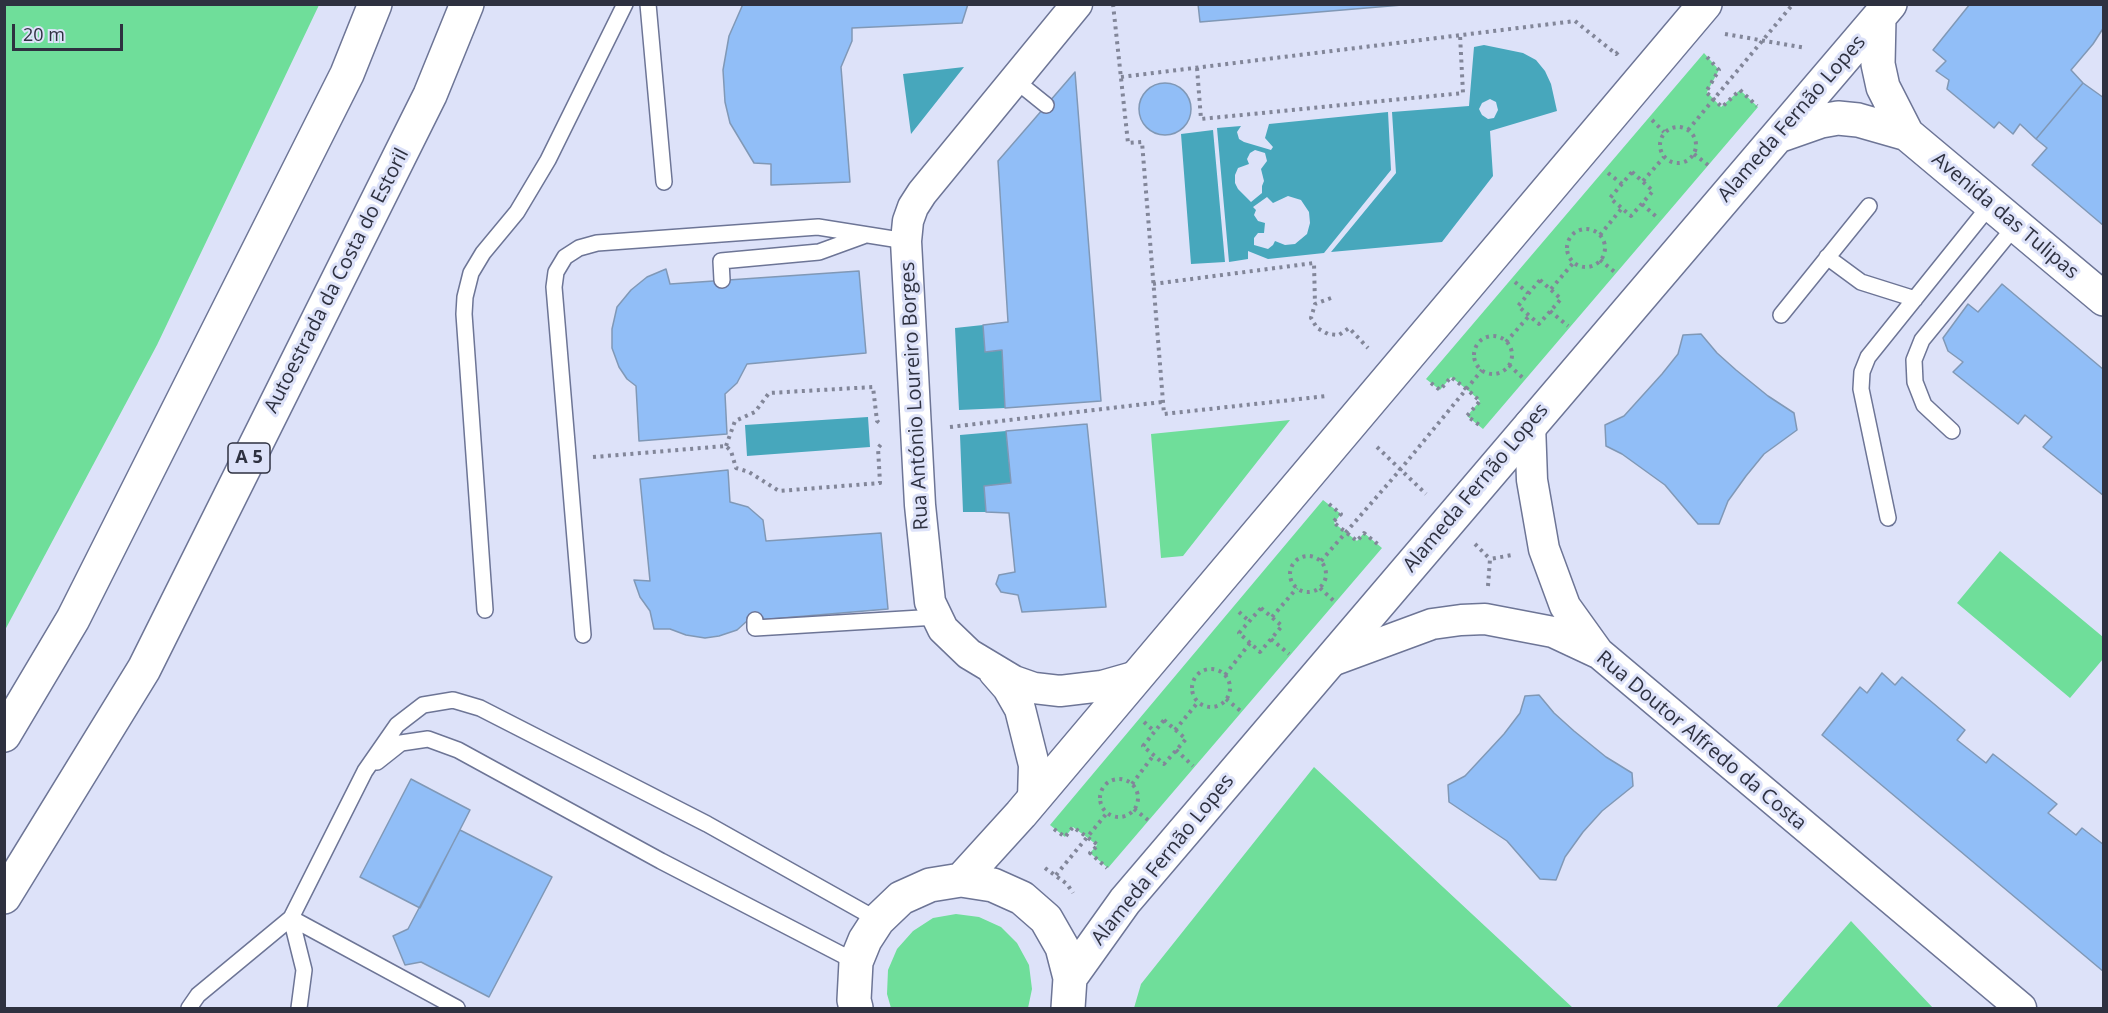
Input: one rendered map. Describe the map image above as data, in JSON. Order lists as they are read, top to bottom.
{
  "streets": {
    "main road": [
      "Alameda Fernão Lopes",
      "Avenida das Tulipas",
      "Autoestrada da Costa do Estoril",
      "A 5"
    ],
    "street": ["Rua António Loureiro Borges", "Rua Doutor Alfredo da Costa"]
  },
  "crossings": [
    ["Alameda Fernão Lopes", "Avenida das Tulipas"],
    ["Alameda Fernão Lopes", "Rua Doutor Alfredo da Costa"]
  ],
  "scale_bar": "20 m"
}
